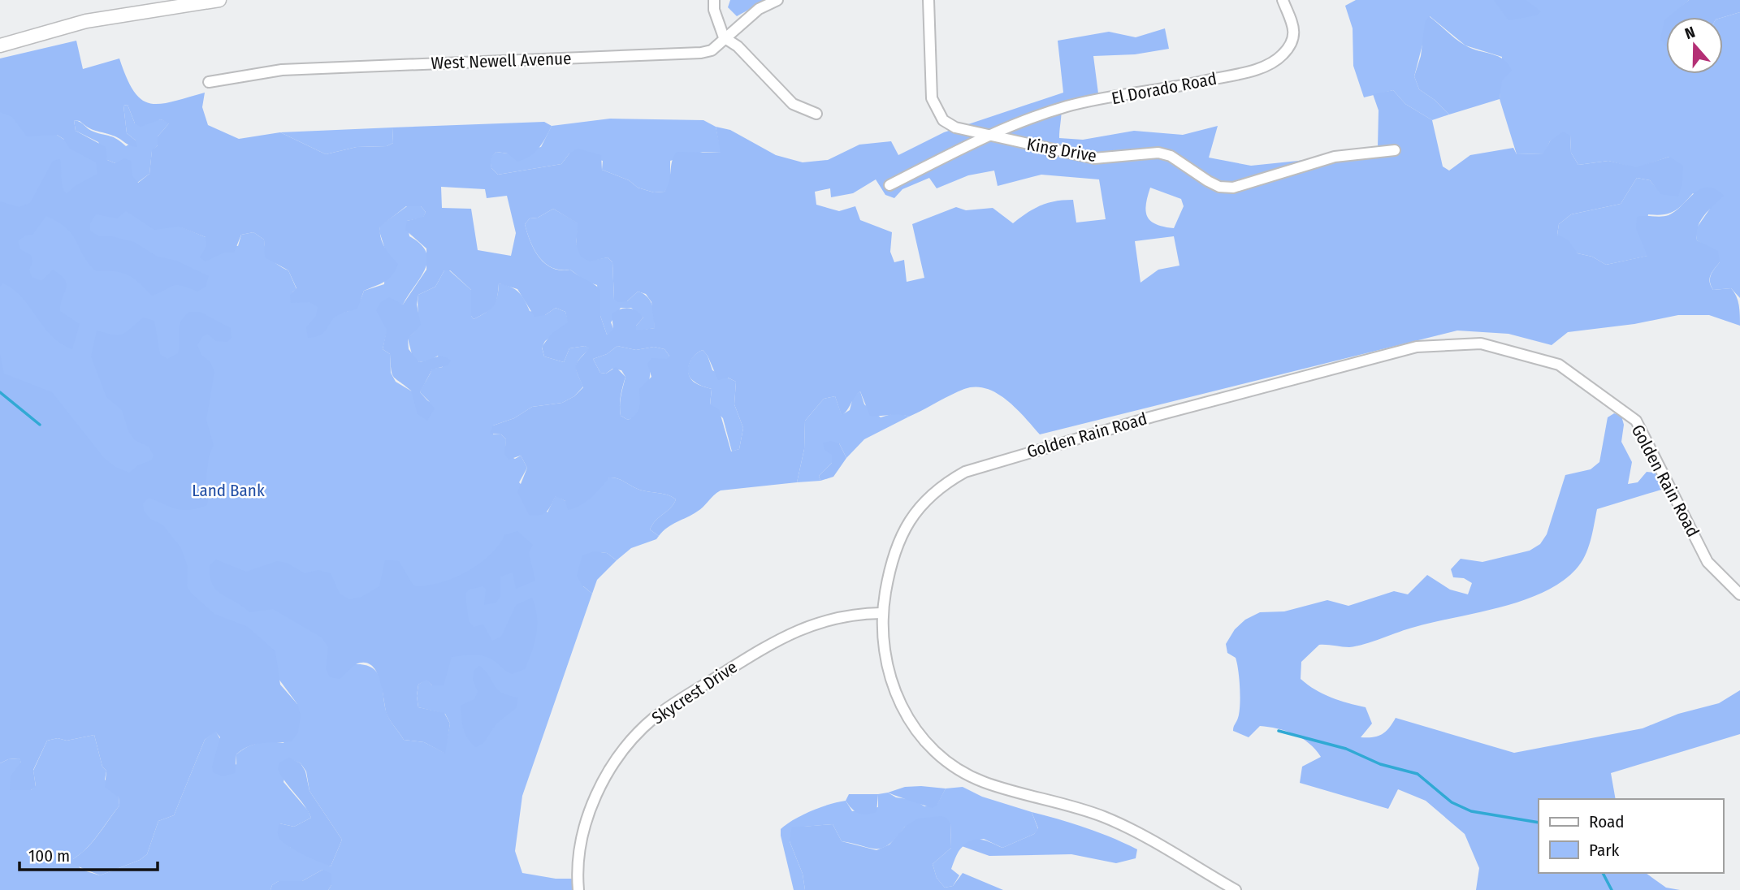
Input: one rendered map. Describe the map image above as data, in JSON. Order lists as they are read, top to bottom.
{
  "streets": {
    "street": [
      "West Newell Avenue",
      "El Dorado Road",
      "King Drive",
      "Golden Rain Road",
      "Skycrest Drive"
    ]
  },
  "crossings": [
    ["El Dorado Road", "King Drive"],
    ["Golden Rain Road", "Skycrest Drive"]
  ],
  "parks": ["Land Bank"],
  "legend": ["Road", "Park"],
  "scale_bar": "100 m",
  "north": "top"
}
